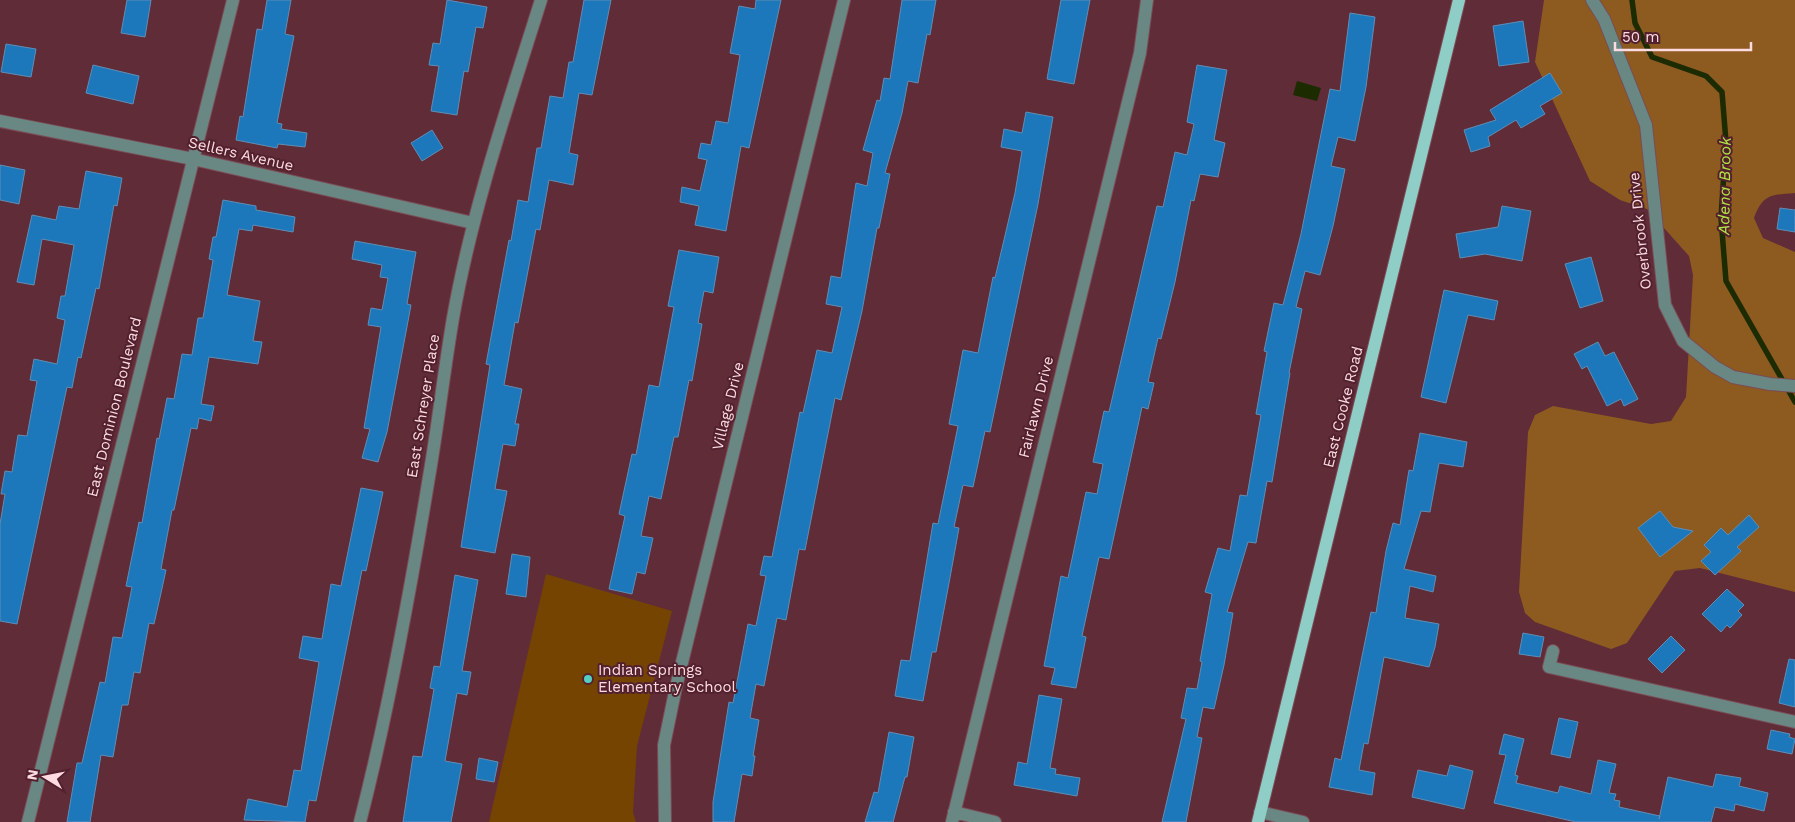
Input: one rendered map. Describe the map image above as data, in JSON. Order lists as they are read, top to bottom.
{
  "streets": {
    "main road": ["East Cooke Road"],
    "street": [
      "Sellers Avenue",
      "Overbrook Drive",
      "East Schreyer Place",
      "Village Drive",
      "East Dominion Boulevard",
      "Fairlawn Drive"
    ]
  },
  "crossings": [
    ["Sellers Avenue", "East Schreyer Place"],
    ["Sellers Avenue", "East Dominion Boulevard"]
  ],
  "water": ["Adena Brook"],
  "places": ["Indian Springs Elementary School"],
  "scale_bar": "50 m",
  "north": "left"
}
